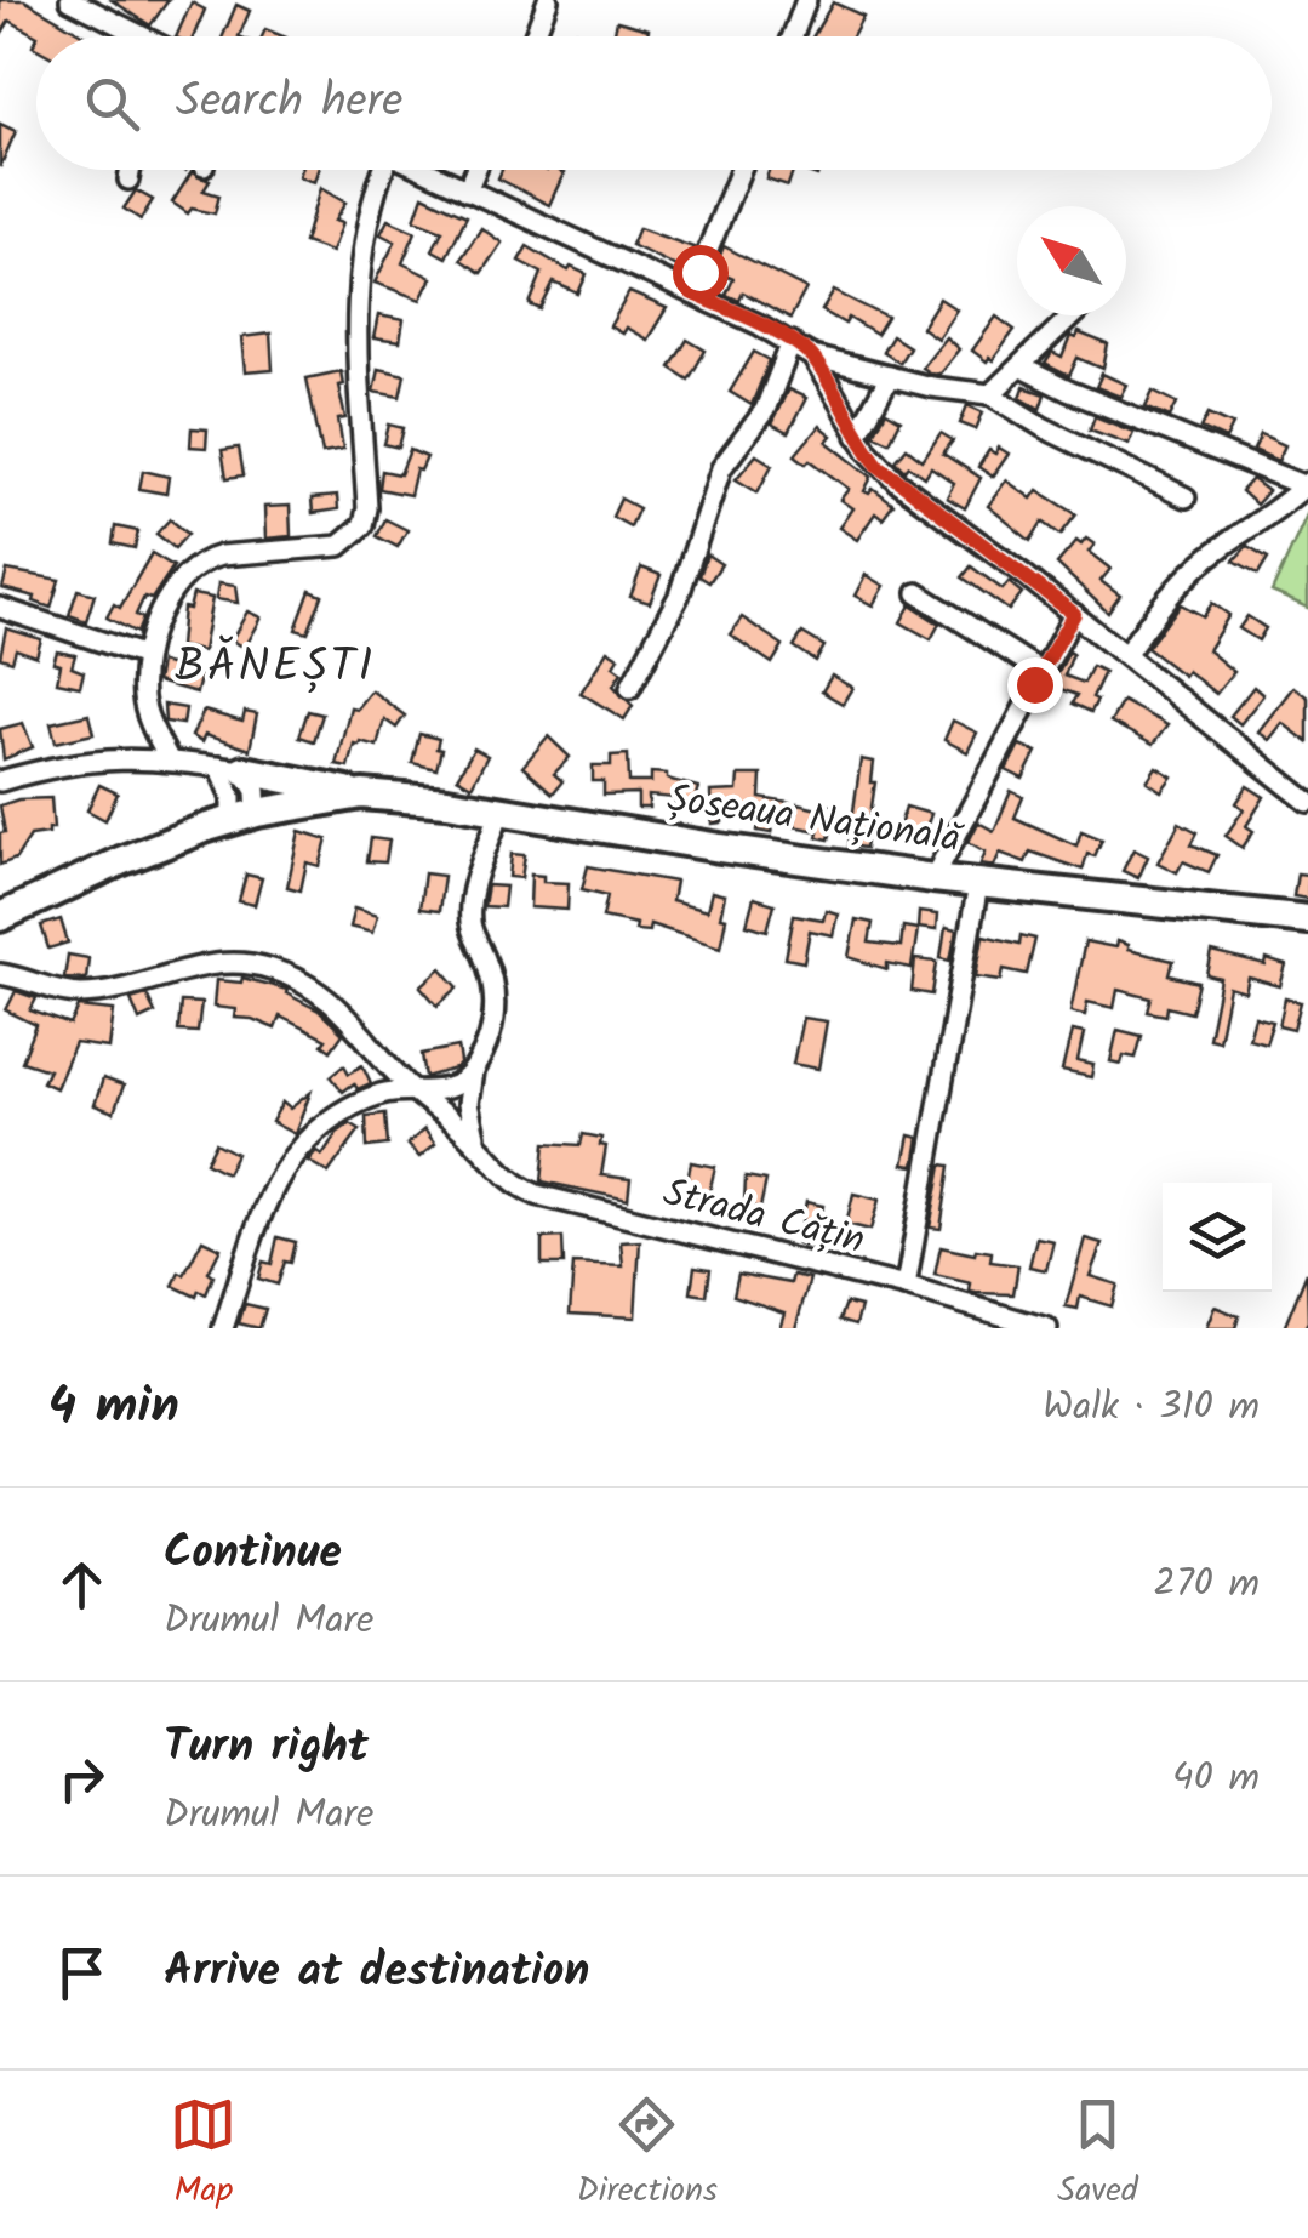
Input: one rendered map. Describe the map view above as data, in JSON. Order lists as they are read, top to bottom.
{
  "streets": {
    "highway": ["Șoseaua Națională"],
    "street": ["Strada Cățin"]
  },
  "districts": ["BĂNEȘTI"],
  "north": "top left",
  "page": {
    "search": "Search here",
    "heading": ["4 min", "Walk · 310 m"],
    "list": [
      ["Continue", "Drumul Mare", "270 m"],
      ["Turn right", "Drumul Mare", "40 m"],
      "Arrive at destination"
    ],
    "nav": ["Map", "Directions", "Saved"]
  }
}
